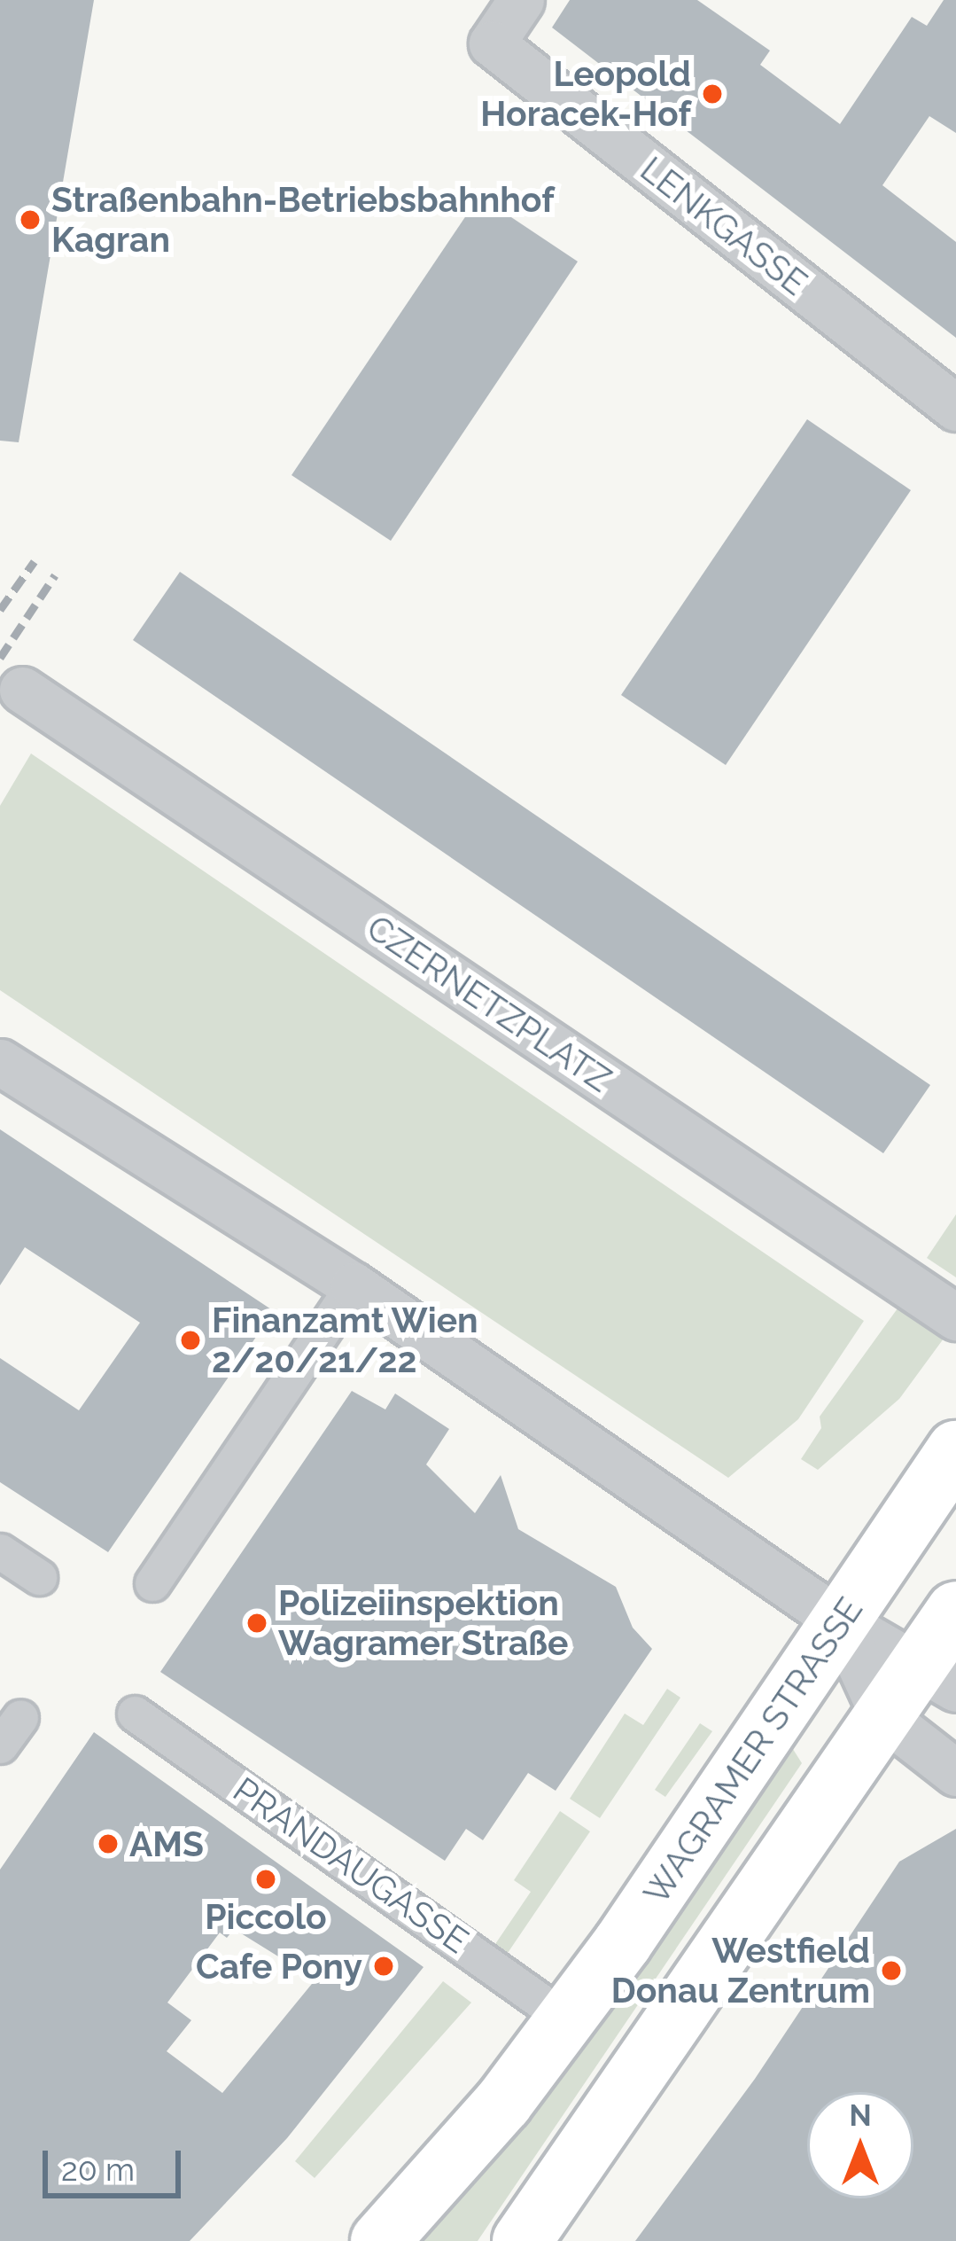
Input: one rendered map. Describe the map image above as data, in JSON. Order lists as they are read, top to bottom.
{
  "streets": {
    "main road": ["WAGRAMER STRASSE"],
    "street": ["LENKGASSE", "CZERNETZPLATZ", "PRANDAUGASSE"]
  },
  "crossings": [
    ["WAGRAMER STRASSE", "PRANDAUGASSE"]
  ],
  "places": [
    "Leopold Horacek-Hof",
    "Straßenbahn-Betriebsbahnhof Kagran",
    "Finanzamt Wien 2/20/21/22",
    "Polizeiinspektion Wagramer Straße",
    "AMS",
    "Piccolo",
    "Cafe Pony",
    "Westfield Donau Zentrum"
  ],
  "scale_bar": "20 m",
  "north": "top"
}
